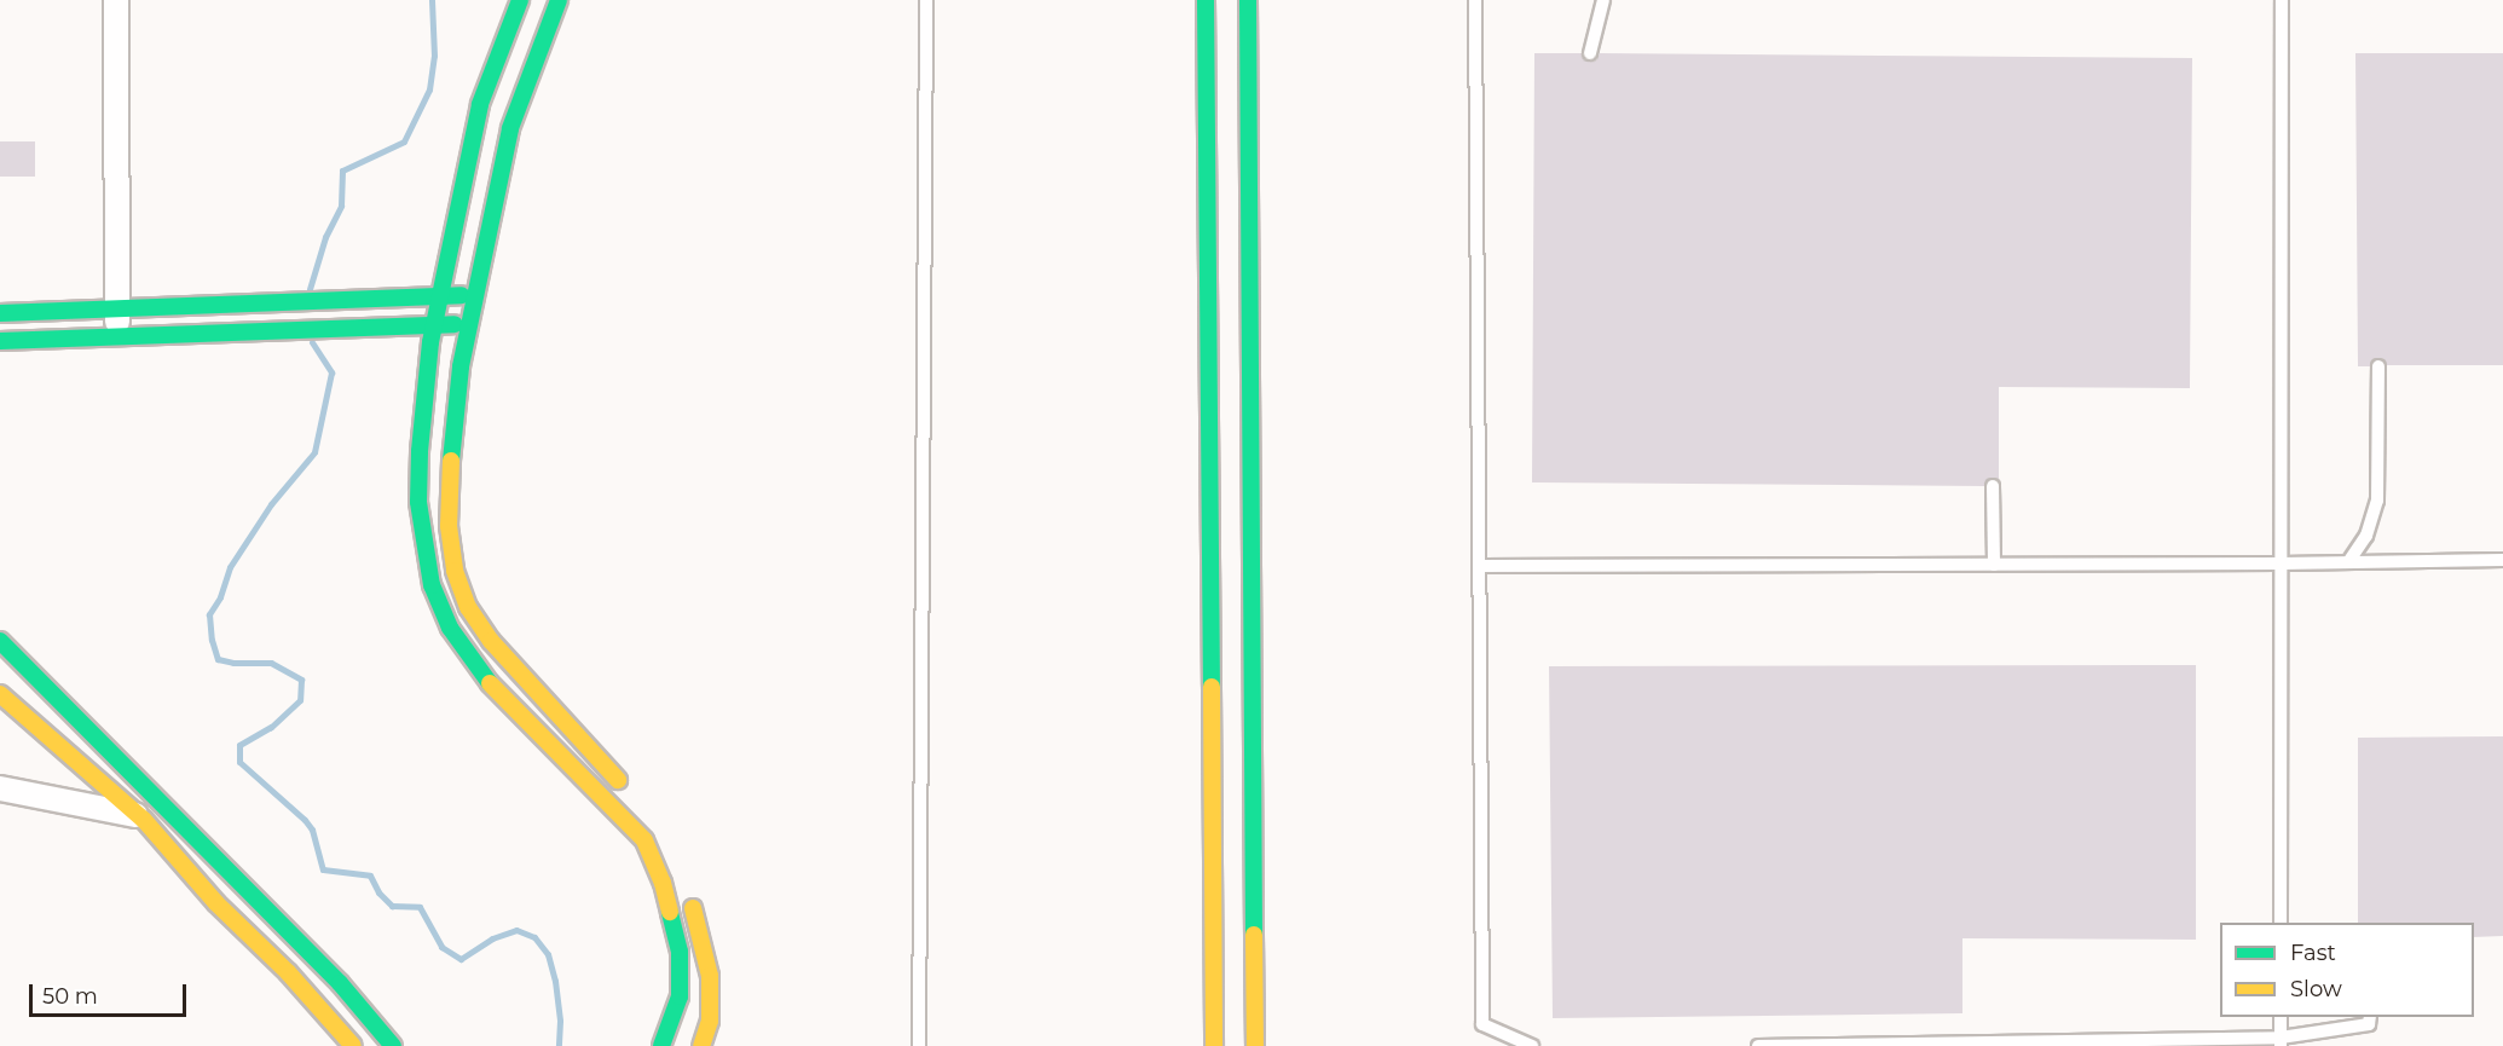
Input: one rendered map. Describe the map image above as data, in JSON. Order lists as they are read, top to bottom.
{
  "legend": ["Fast", "Slow"],
  "scale_bar": "50 m"
}
